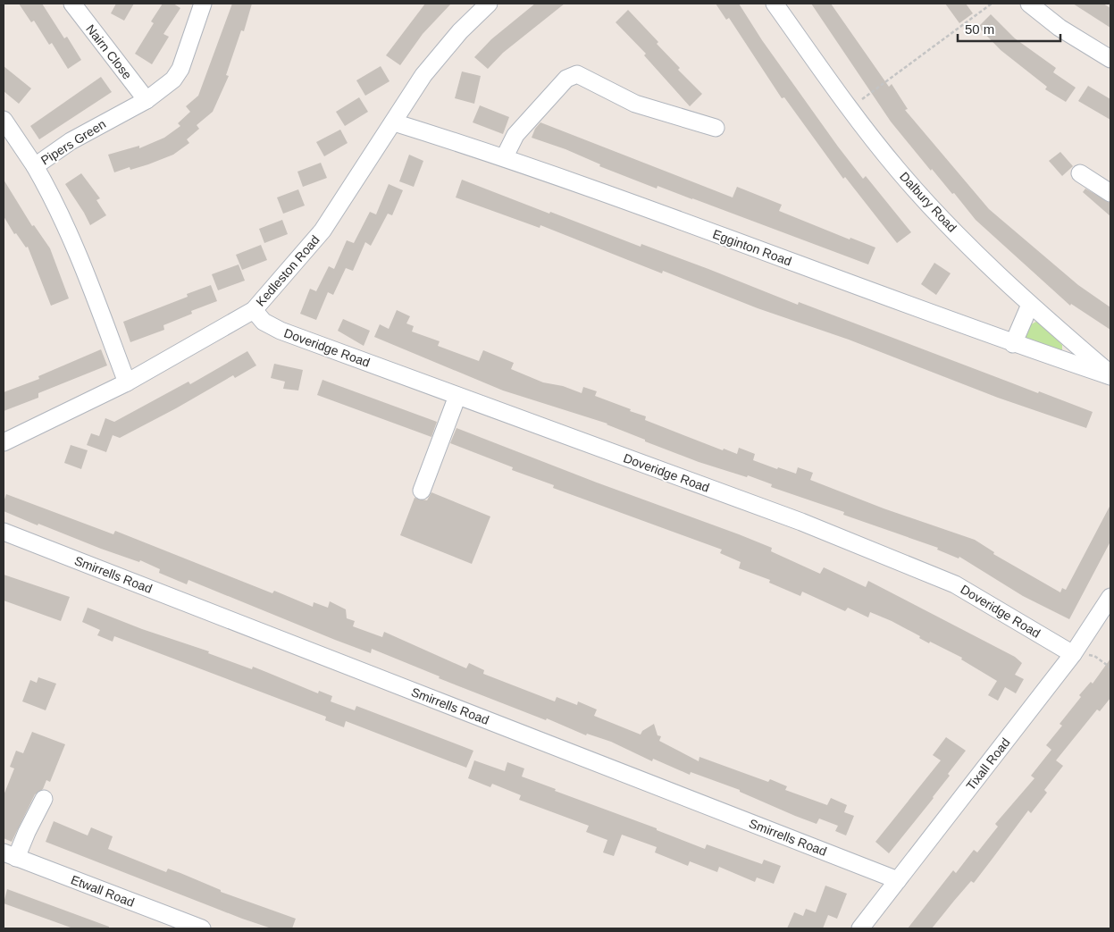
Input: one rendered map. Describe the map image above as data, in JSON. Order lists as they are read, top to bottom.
{
  "streets": {
    "street": [
      "Nairn Close",
      "Pipers Green",
      "Dalbury Road",
      "Egginton Road",
      "Kedleston Road",
      "Doveridge Road",
      "Smirrells Road",
      "Tixall Road",
      "Etwall Road"
    ]
  },
  "crossings": [
    ["Nairn Close", "Pipers Green"],
    ["Pipers Green", "Kedleston Road"],
    ["Dalbury Road", "Egginton Road"],
    ["Egginton Road", "Kedleston Road"],
    ["Kedleston Road", "Doveridge Road"],
    ["Doveridge Road", "Tixall Road"],
    ["Smirrells Road", "Tixall Road"]
  ],
  "scale_bar": "50 m"
}
